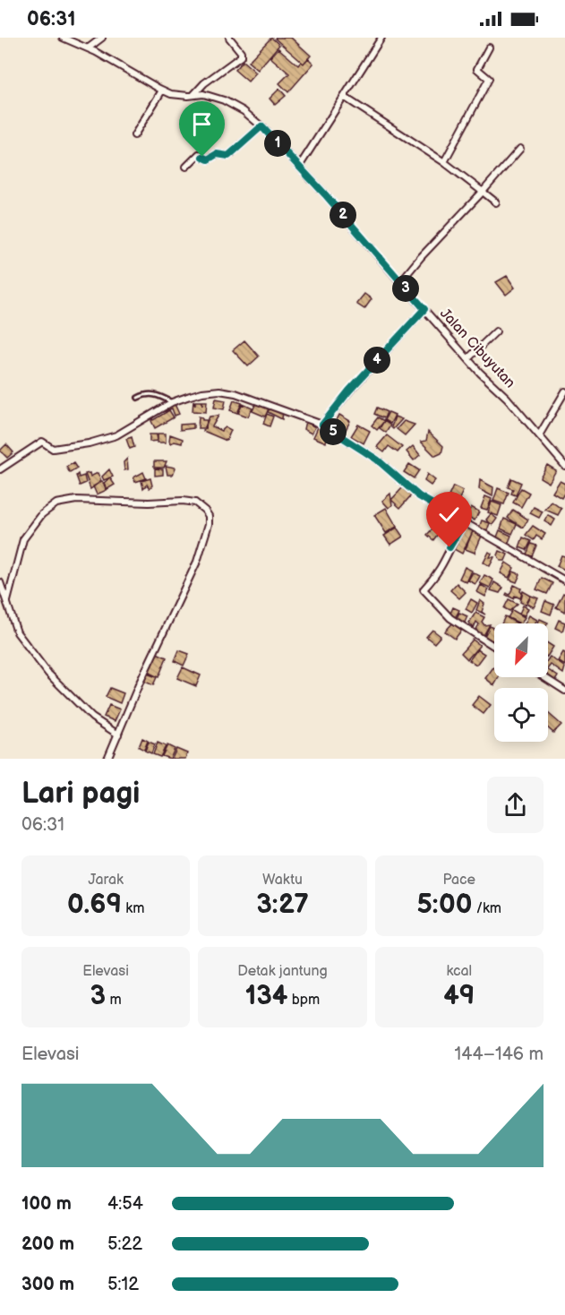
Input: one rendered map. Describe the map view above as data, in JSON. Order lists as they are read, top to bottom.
{
  "streets": {
    "street": ["Jalan Cibuyutan"]
  },
  "north": "bottom left",
  "page": {
    "status": "06:31",
    "pins": [
      "1",
      "2",
      "3",
      "4",
      "5"
    ],
    "heading": ["Lari pagi", "06:31"],
    "stats": [
      ["Jarak", "0.69 km"],
      ["Waktu", "3:27"],
      ["Pace", "5:00 /km"],
      ["Elevasi", "3 m"],
      ["Detak jantung", "134 bpm"],
      ["kcal", "49"]
    ],
    "chart": ["Elevasi", "144–146 m"],
    "list": [
      {
        "name": "100 m",
        "note": "4:54"
      },
      {
        "name": "200 m",
        "note": "5:22"
      },
      {
        "name": "300 m",
        "note": "5:12"
      }
    ]
  }
}
